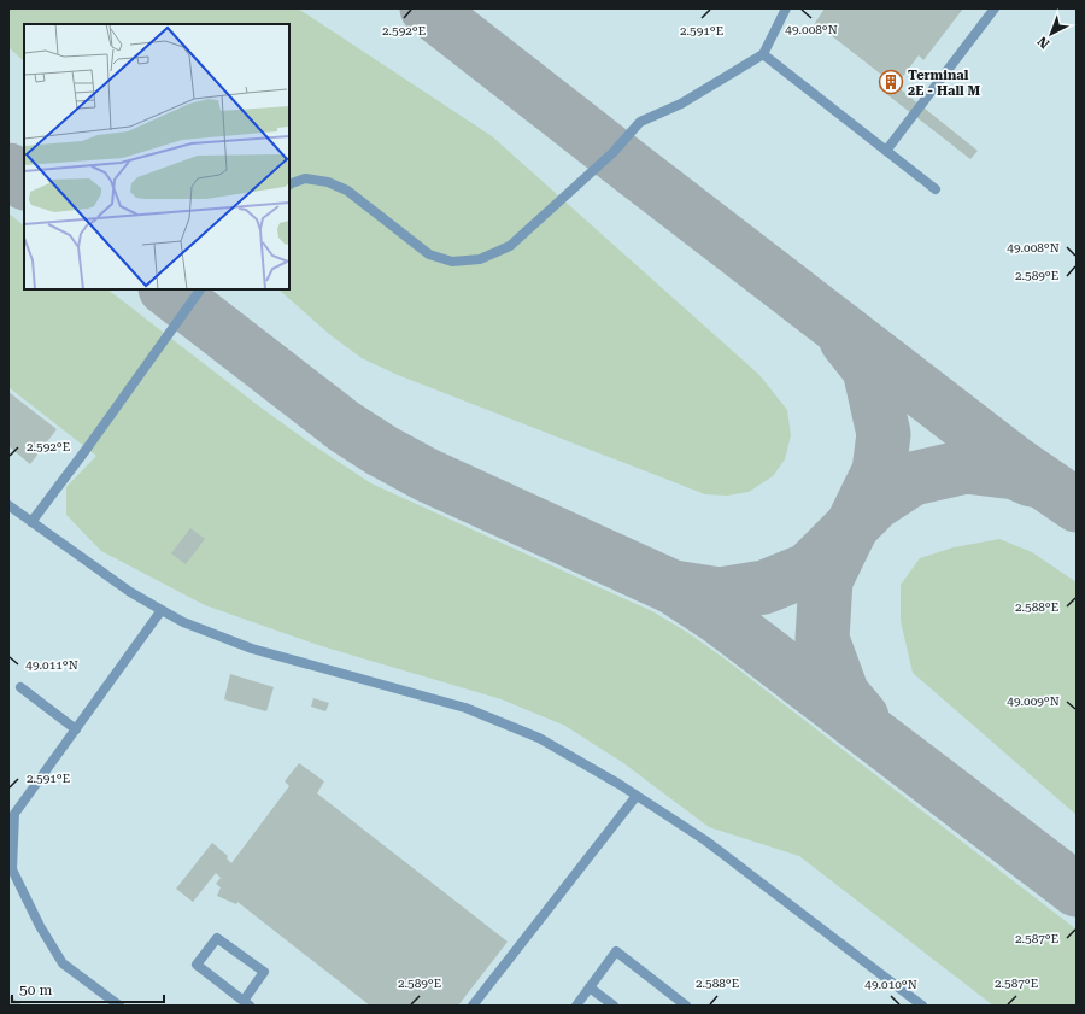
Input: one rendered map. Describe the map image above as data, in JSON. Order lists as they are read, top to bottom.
{
  "places": {
    "building": ["Terminal 2E - Hall M"]
  },
  "scale_bar": "50 m",
  "north": "bottom left",
  "coordinates": [
    "49.008°N",
    "2.592°E",
    "2.591°E",
    "2.589°E",
    "2.588°E",
    "49.011°N",
    "49.009°N",
    "2.587°E",
    "49.010°N"
  ]
}
